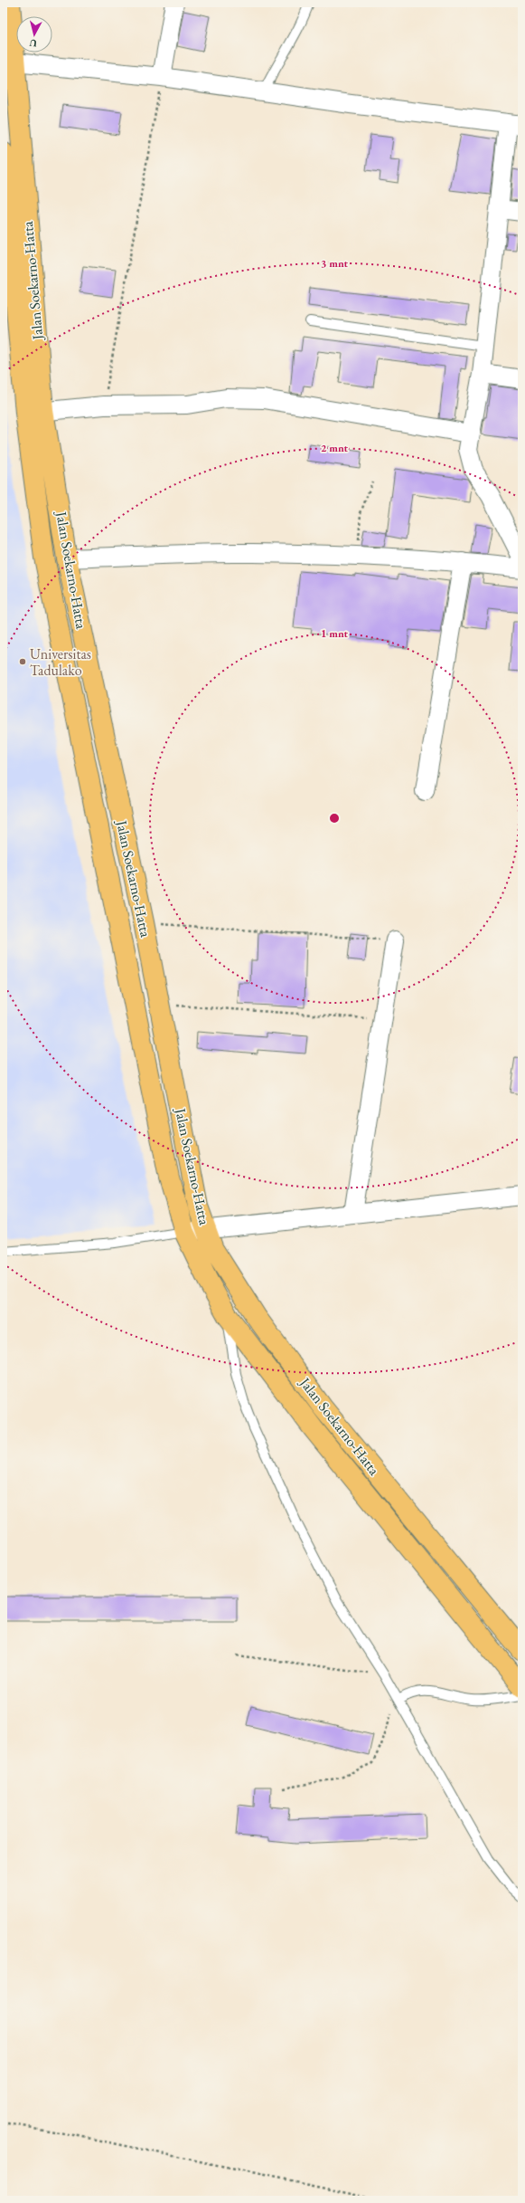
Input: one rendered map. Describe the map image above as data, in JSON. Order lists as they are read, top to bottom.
{
  "streets": {
    "main road": ["Jalan Soekarno-Hatta"]
  },
  "places": ["Universitas Tadulako"],
  "north": "bottom",
  "rings": ["3 mnt", "2 mnt", "1 mnt"]
}
